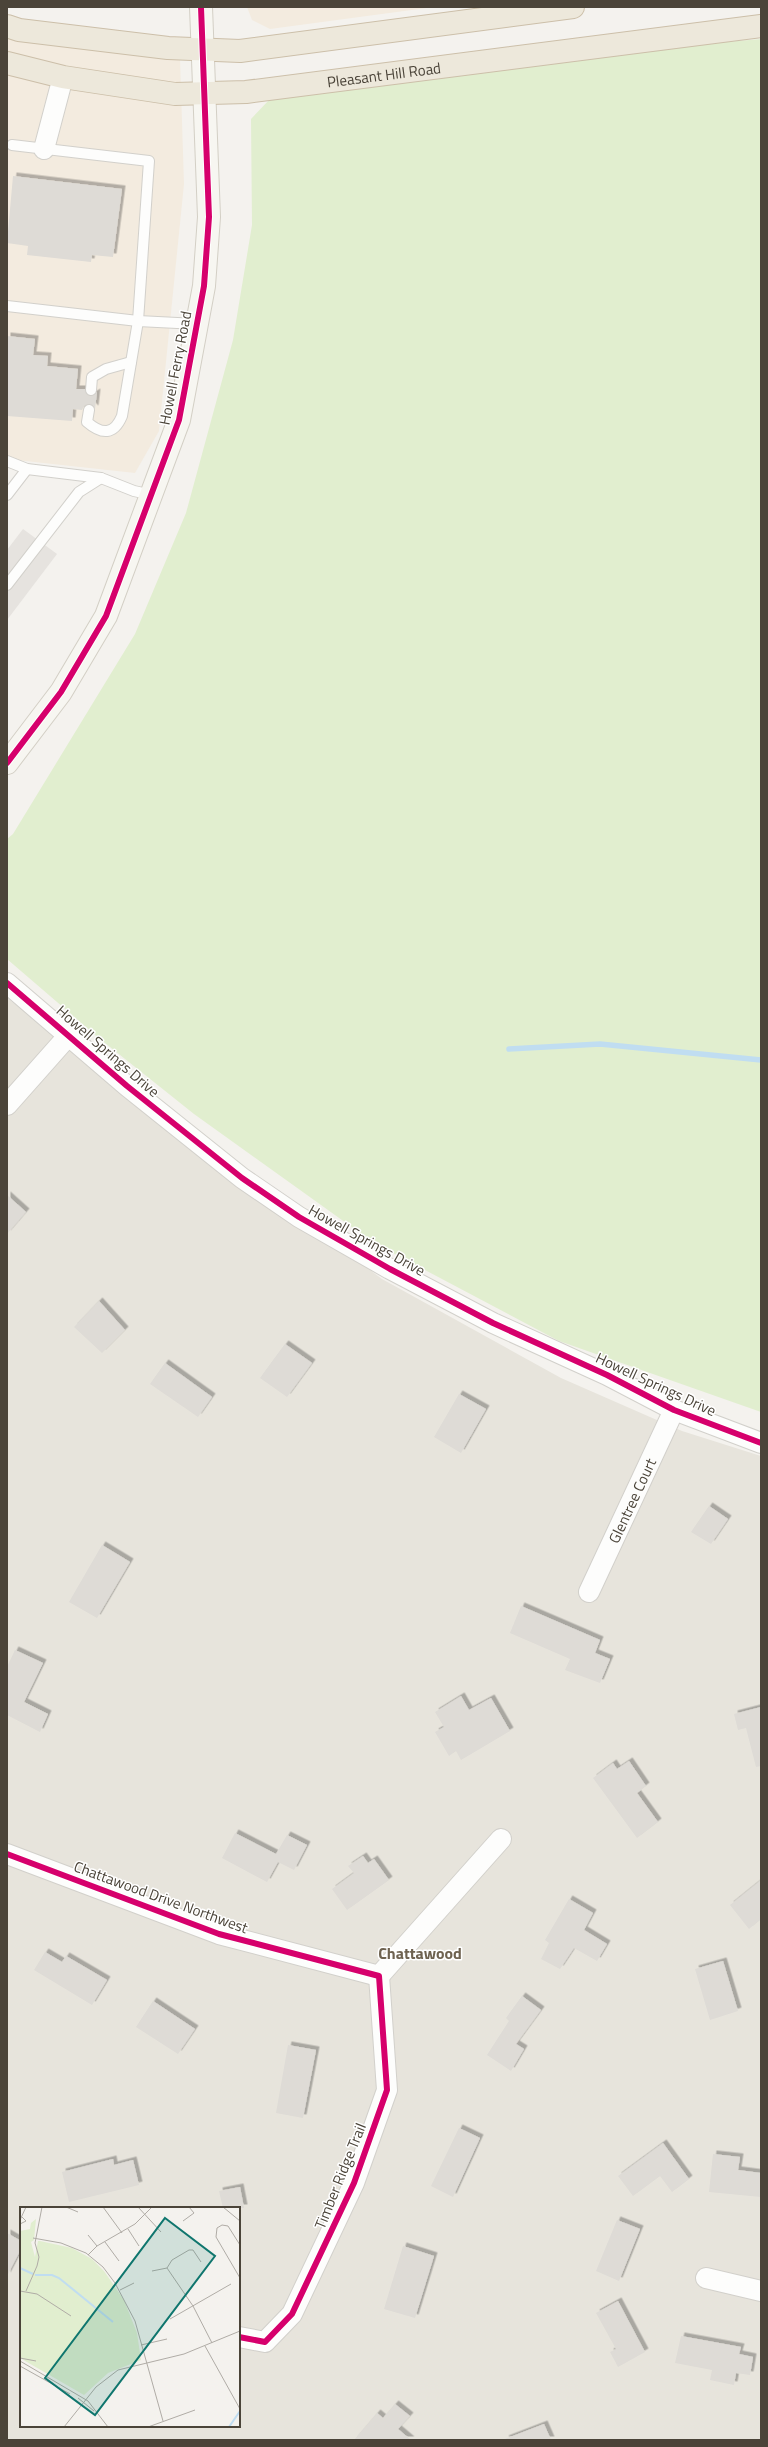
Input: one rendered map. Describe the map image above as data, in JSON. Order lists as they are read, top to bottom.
{
  "streets": {
    "highway": ["Pleasant Hill Road"],
    "street": [
      "Howell Ferry Road",
      "Howell Springs Drive",
      "Glentree Court",
      "Chattawood Drive Northwest",
      "Timber Ridge Trail"
    ]
  },
  "crossings": [
    ["Pleasant Hill Road", "Howell Ferry Road"],
    ["Howell Springs Drive", "Glentree Court"],
    ["Chattawood Drive Northwest", "Timber Ridge Trail"]
  ],
  "districts": ["Chattawood"]
}
